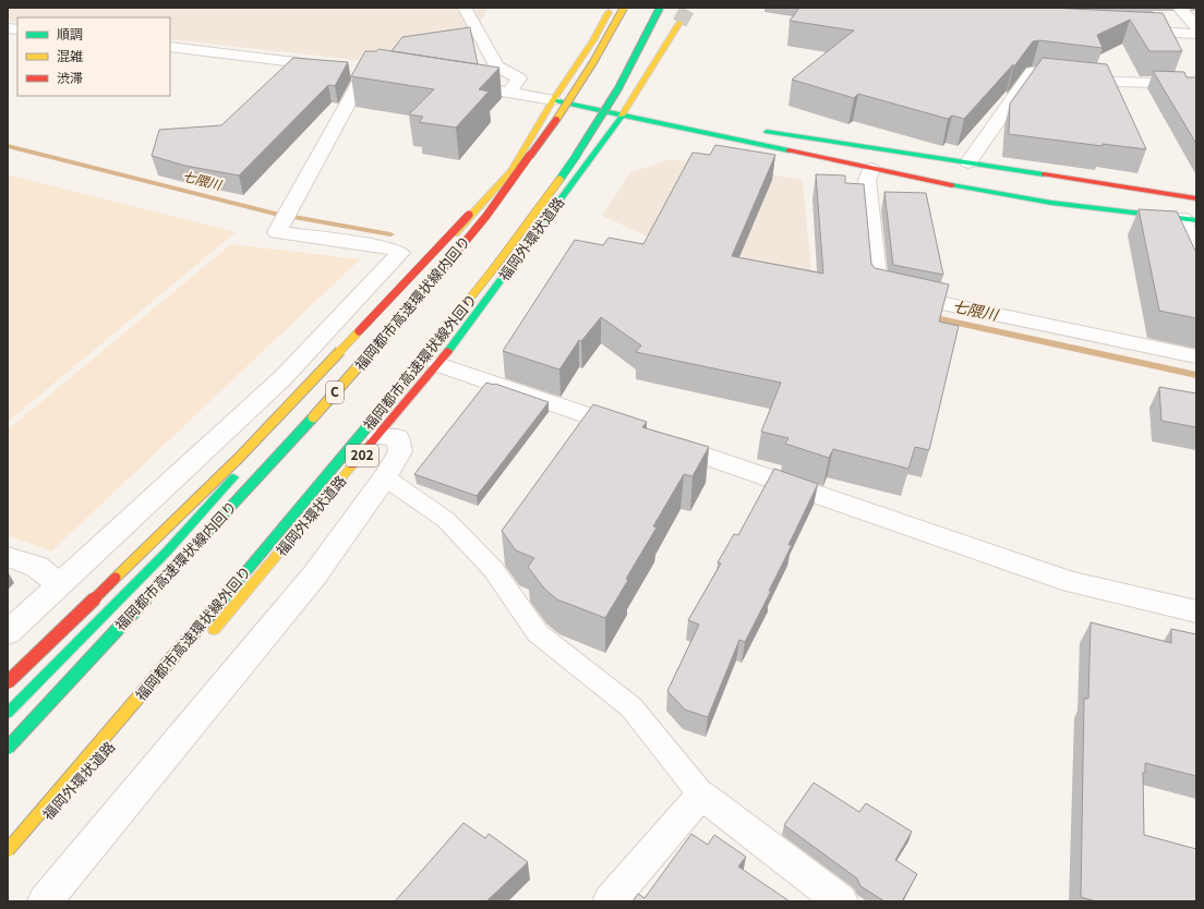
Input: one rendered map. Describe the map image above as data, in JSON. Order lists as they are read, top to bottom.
{
  "streets": {
    "main road": [
      "福岡外環状道路",
      "福岡都市高速環状線内回り",
      "福岡都市高速環状線外回り",
      "C",
      "202"
    ]
  },
  "water": ["七隈川"],
  "legend": ["順調", "混雑", "渋滞"]
}
